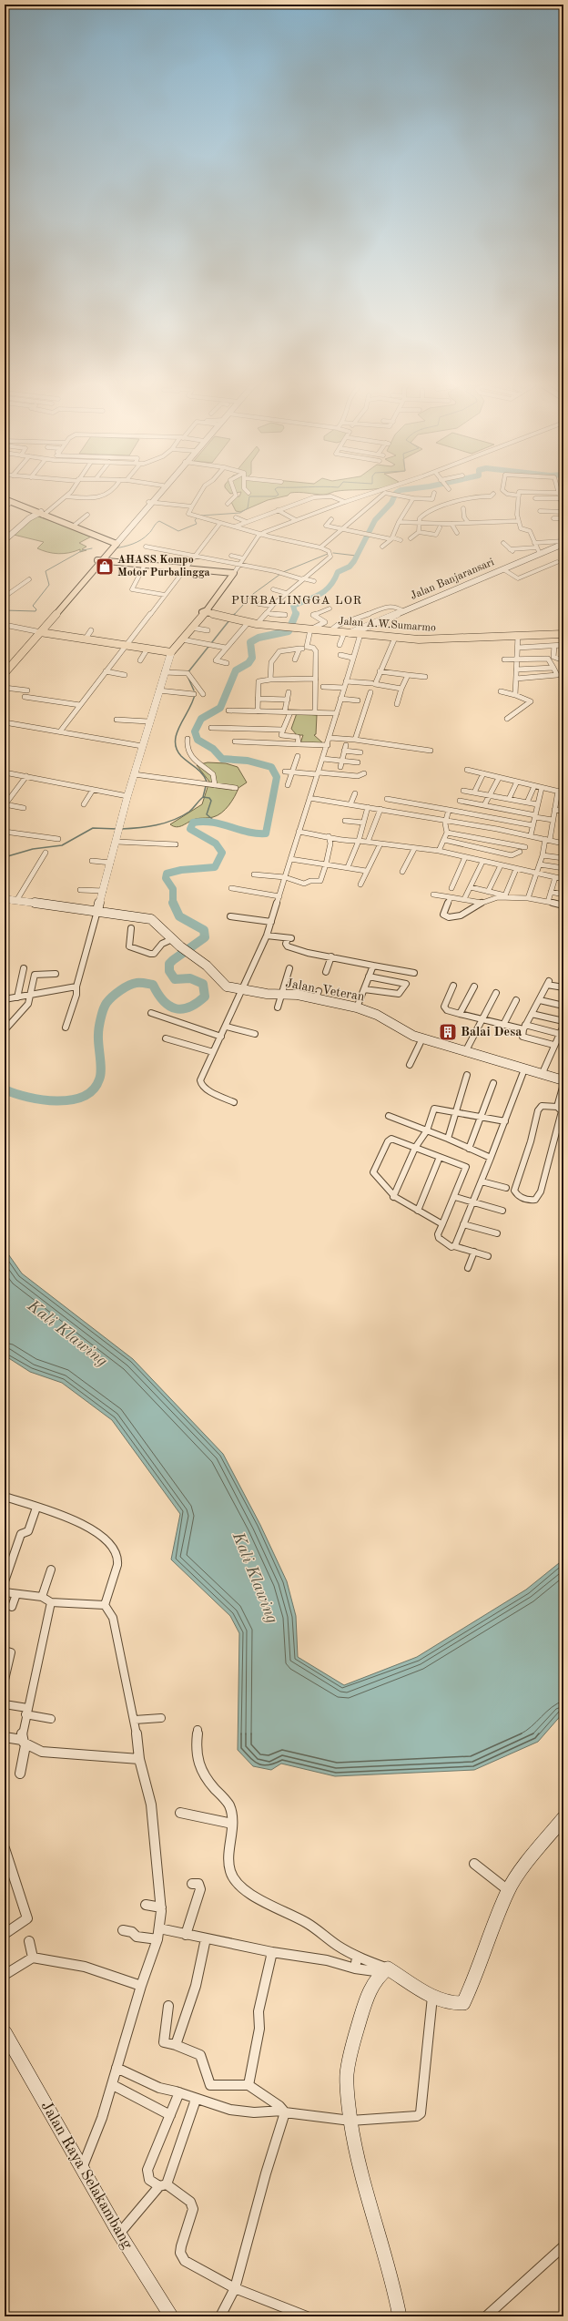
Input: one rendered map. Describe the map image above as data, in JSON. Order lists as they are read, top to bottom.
{
  "streets": {
    "main road": ["Jalan A.W.Sumarmo"],
    "street": ["Jalan Banjaransari", "Jalan. Veteran", "Jalan Raya Selakambang"]
  },
  "crossings": [
    ["Jalan Banjaransari", "Jalan A.W.Sumarmo"]
  ],
  "districts": ["PURBALINGGA LOR"],
  "water": ["Kali Klawing"],
  "places": {
    "shop": ["AHASS Kompo Motor Purbalingga"],
    "building": ["Balai Desa"]
  }
}
